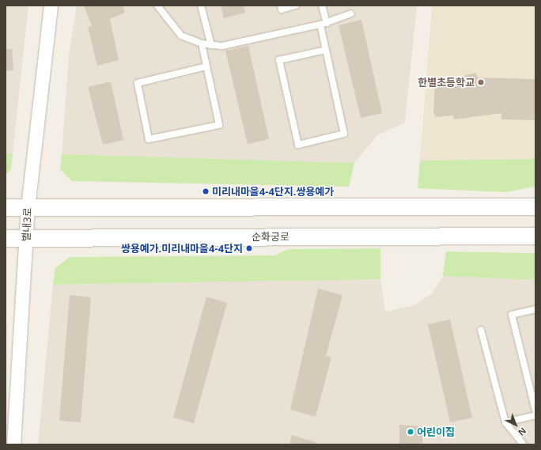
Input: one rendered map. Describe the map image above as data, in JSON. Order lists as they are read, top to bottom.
{
  "streets": {
    "street": ["별내3로", "순화궁로"]
  },
  "crossings": [
    ["별내3로", "순화궁로"]
  ],
  "places": [
    "한별초등학교",
    "미리내마을4-4단지.쌍용예가",
    "쌍용예가.미리내마을4-4단지",
    "어린이집"
  ],
  "north": "bottom right"
}
